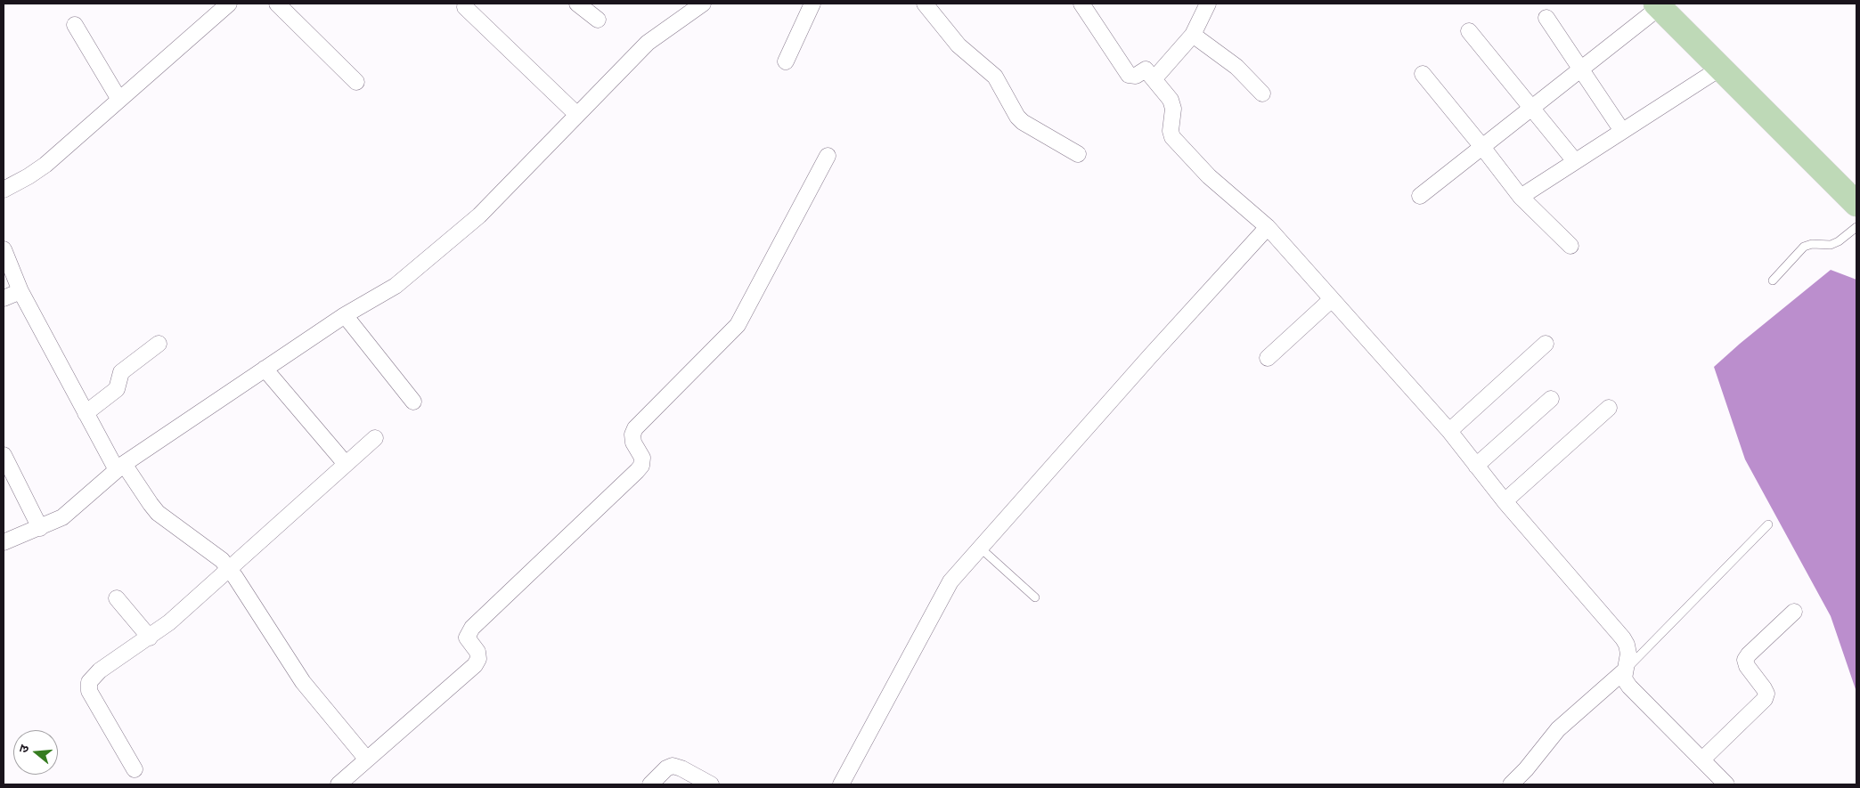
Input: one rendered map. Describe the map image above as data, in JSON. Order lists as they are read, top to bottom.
{
  "north": "left"
}
